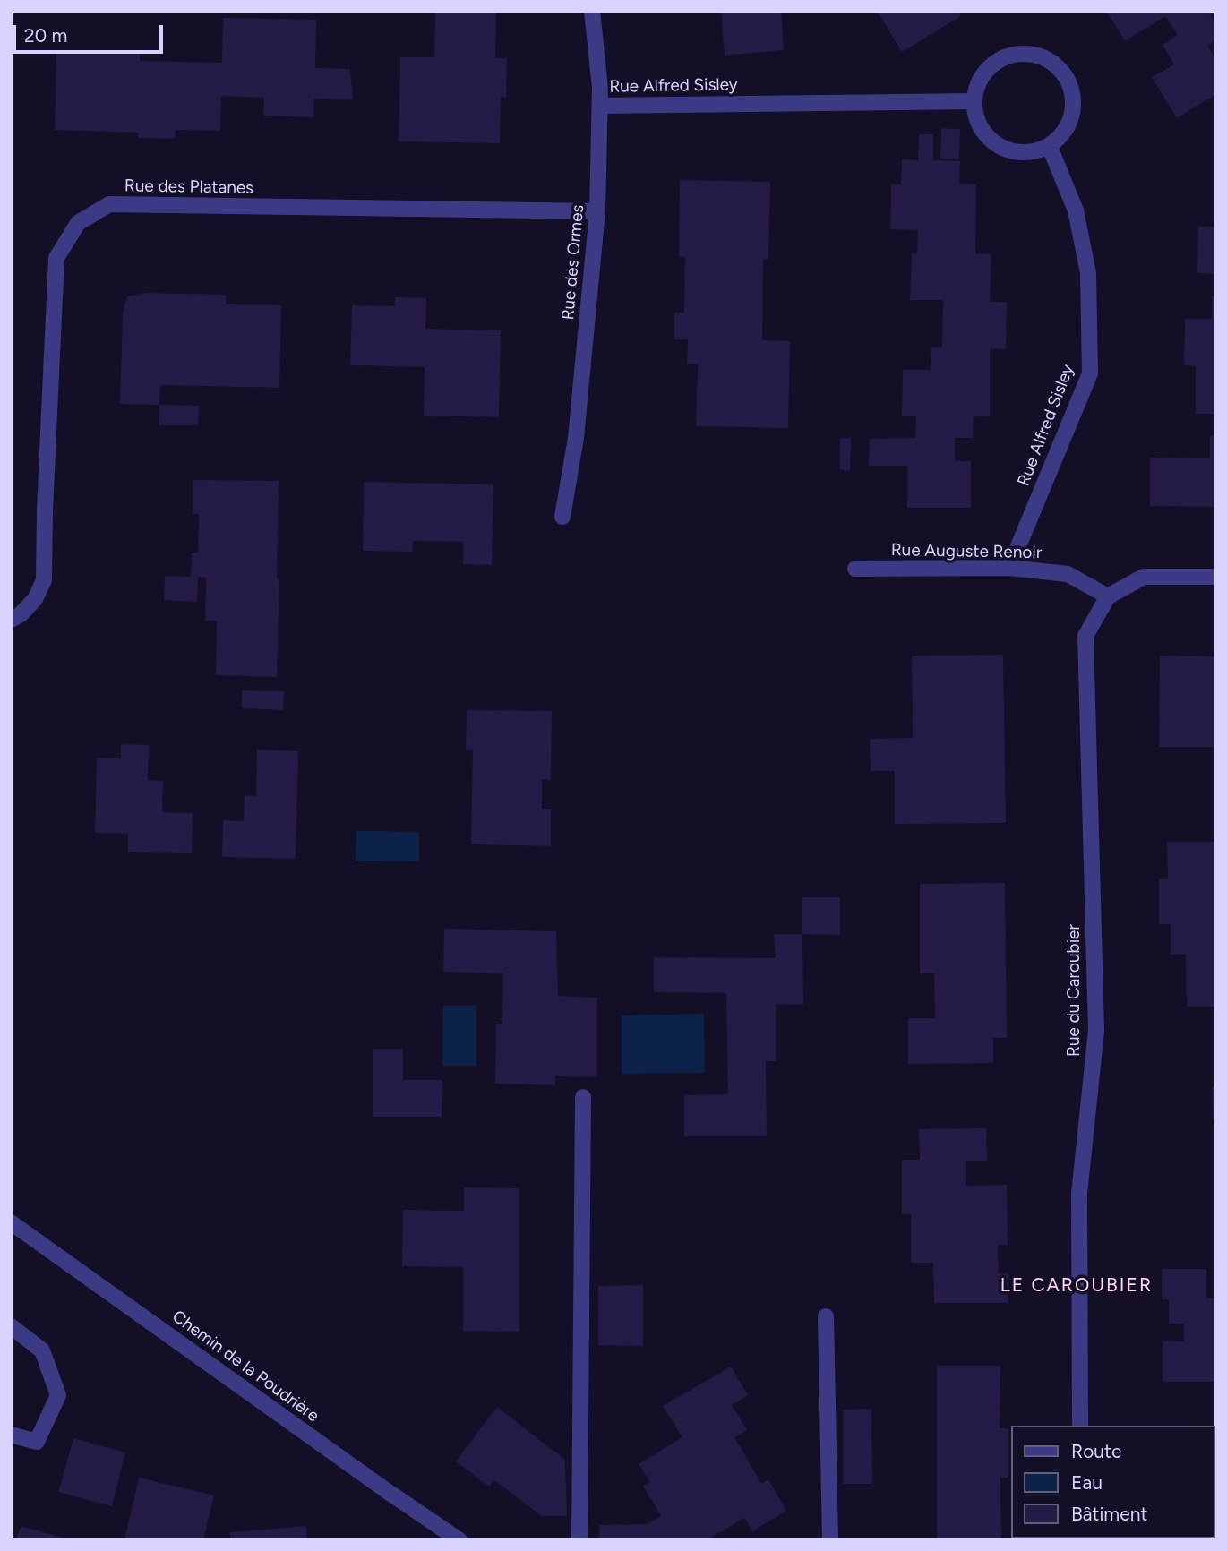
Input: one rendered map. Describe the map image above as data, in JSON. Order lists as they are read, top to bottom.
{
  "streets": {
    "street": [
      "Rue Alfred Sisley",
      "Rue des Platanes",
      "Rue des Ormes",
      "Rue Auguste Renoir",
      "Rue du Caroubier",
      "Chemin de la Poudrière"
    ]
  },
  "crossings": [
    ["Rue Alfred Sisley", "Rue des Ormes"],
    ["Rue Alfred Sisley", "Rue Auguste Renoir"],
    ["Rue des Platanes", "Rue des Ormes"],
    ["Rue Auguste Renoir", "Rue du Caroubier"]
  ],
  "districts": ["LE CAROUBIER"],
  "legend": ["Route", "Eau", "Bâtiment"],
  "scale_bar": "20 m"
}
